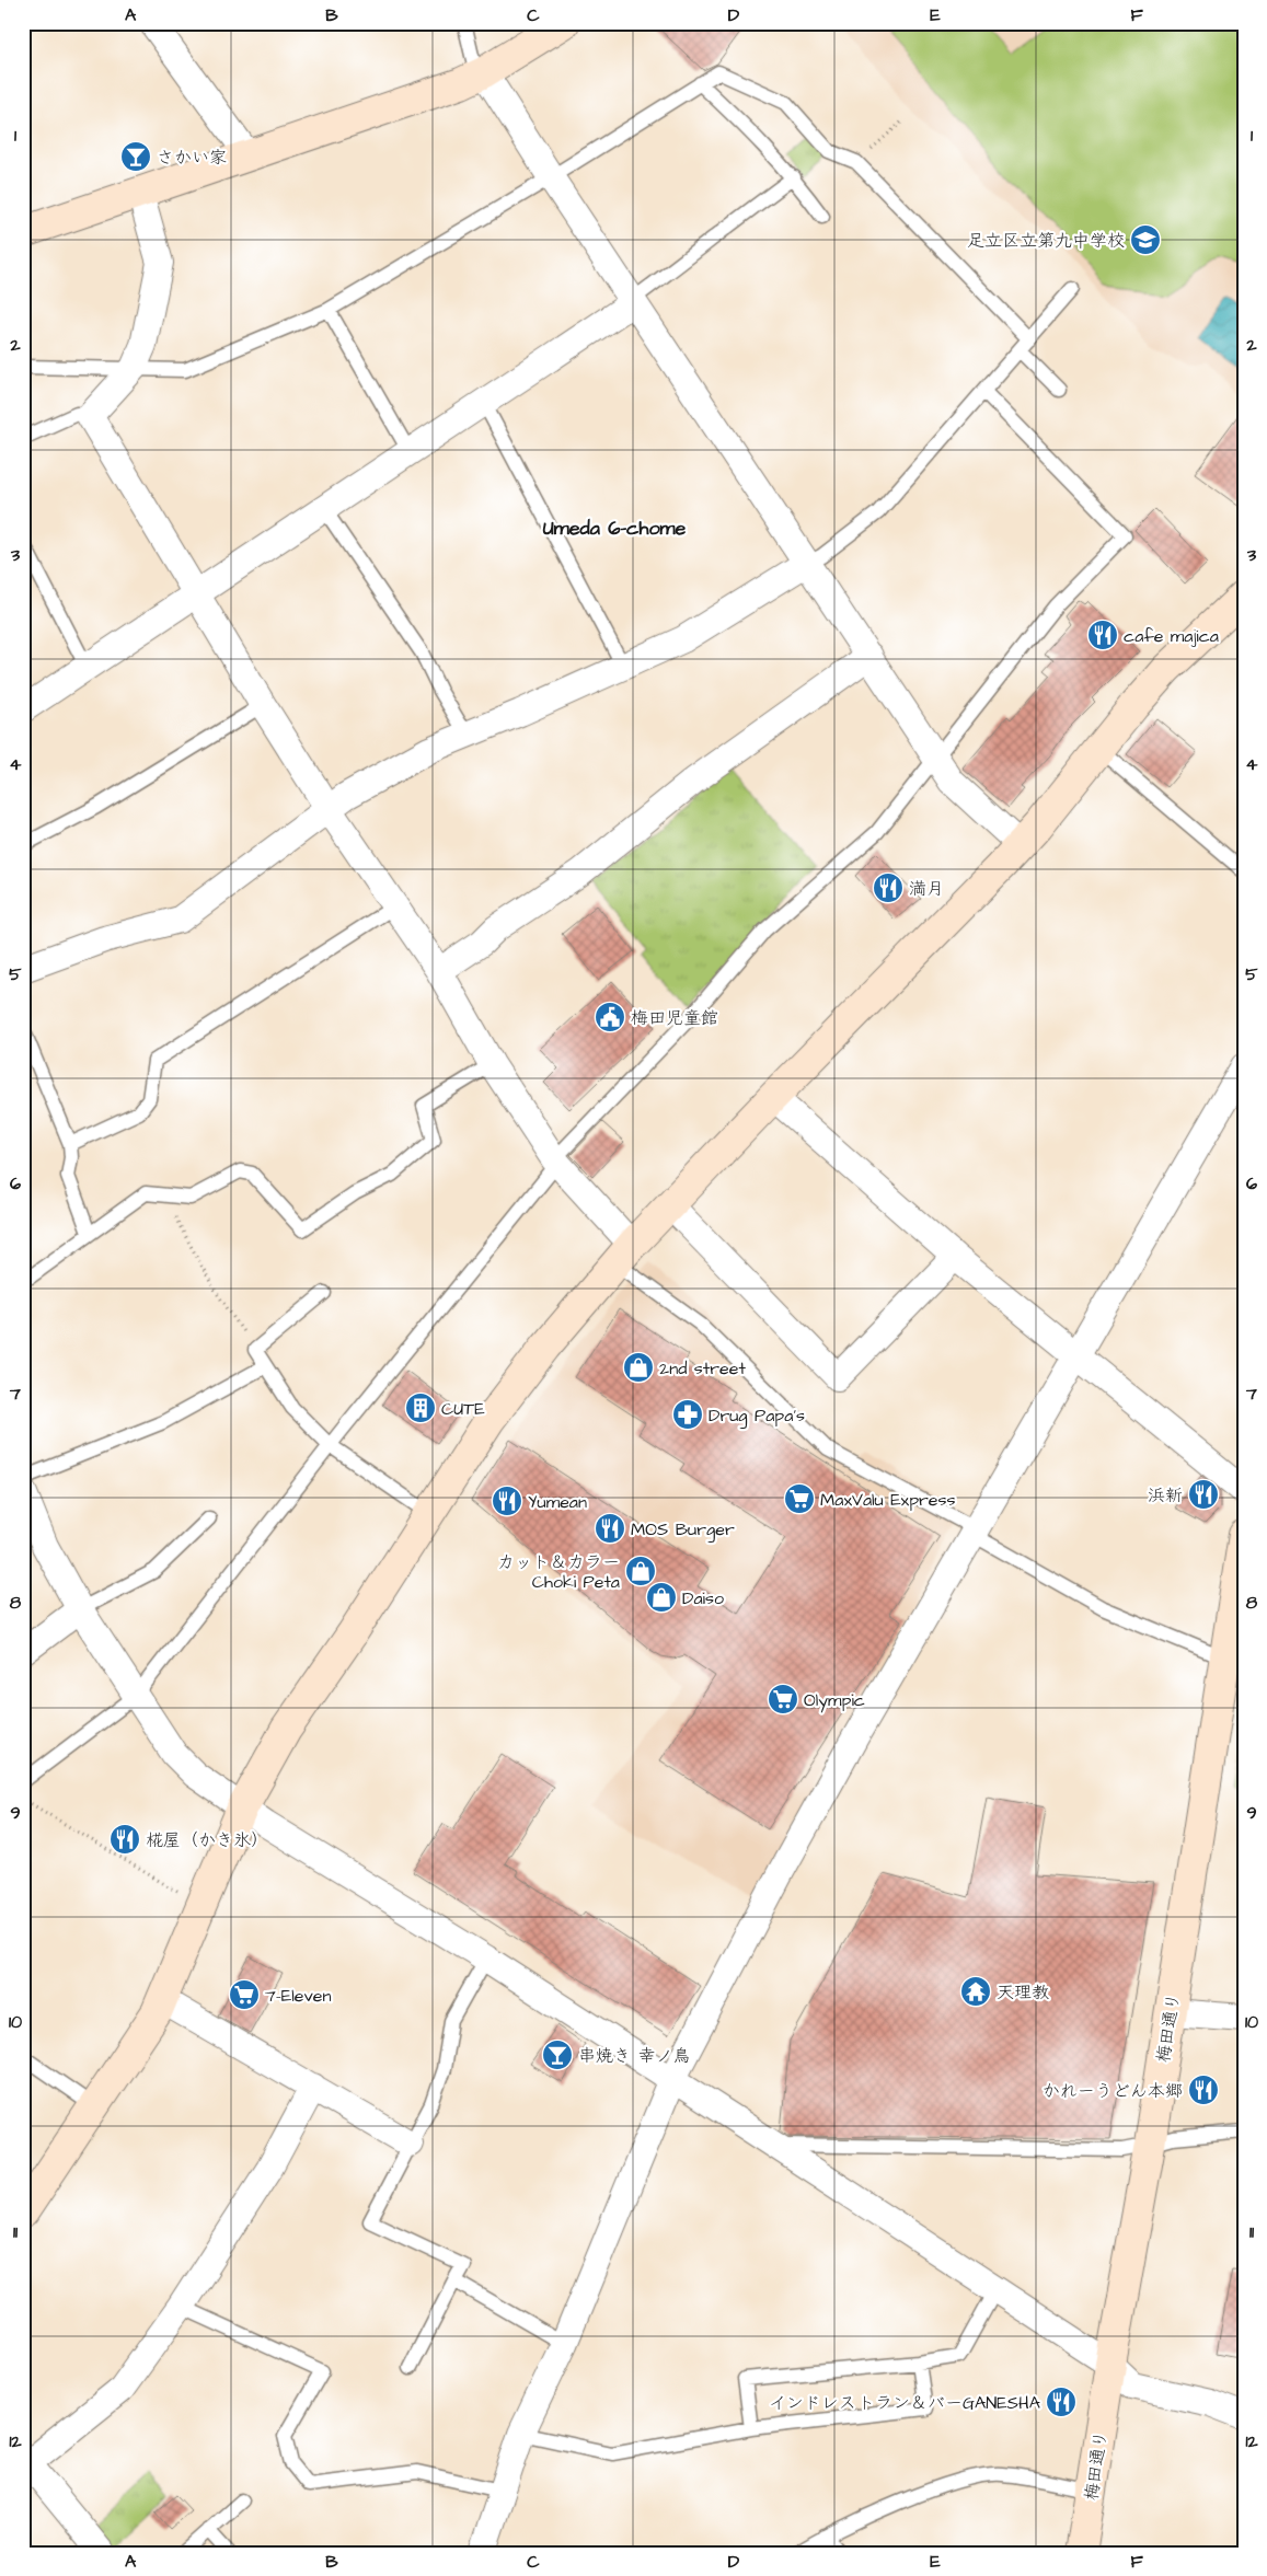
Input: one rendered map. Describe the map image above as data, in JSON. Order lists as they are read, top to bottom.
{
  "streets": {
    "street": ["梅田通り"]
  },
  "districts": ["Umeda 6-chome"],
  "places": {
    "bar": ["さかい家", "串焼き 幸ノ鳥"],
    "school or university": ["足立区立第九中学校"],
    "restaurant": [
      "cafe majica",
      "満月",
      "浜新",
      "Yumean",
      "MOS Burger",
      "椛屋（かき氷）",
      "かれーうどん本郷",
      "インドレストラン＆バーGANESHA"
    ],
    "public building": ["梅田児童館"],
    "shop": ["2nd street", "カット＆カラー Choki Peta", "Daiso"],
    "building": ["CUTE"],
    "pharmacy": ["Drug Papa's"],
    "supermarket": ["MaxValu Express", "Olympic", "7-Eleven"],
    "temple": ["天理教"]
  },
  "grid": {
    "columns": [
      "A",
      "B",
      "C",
      "D",
      "E",
      "F"
    ],
    "rows": [
      "1",
      "2",
      "3",
      "4",
      "5",
      "6",
      "7",
      "8",
      "9",
      "10",
      "11",
      "12"
    ]
  }
}
